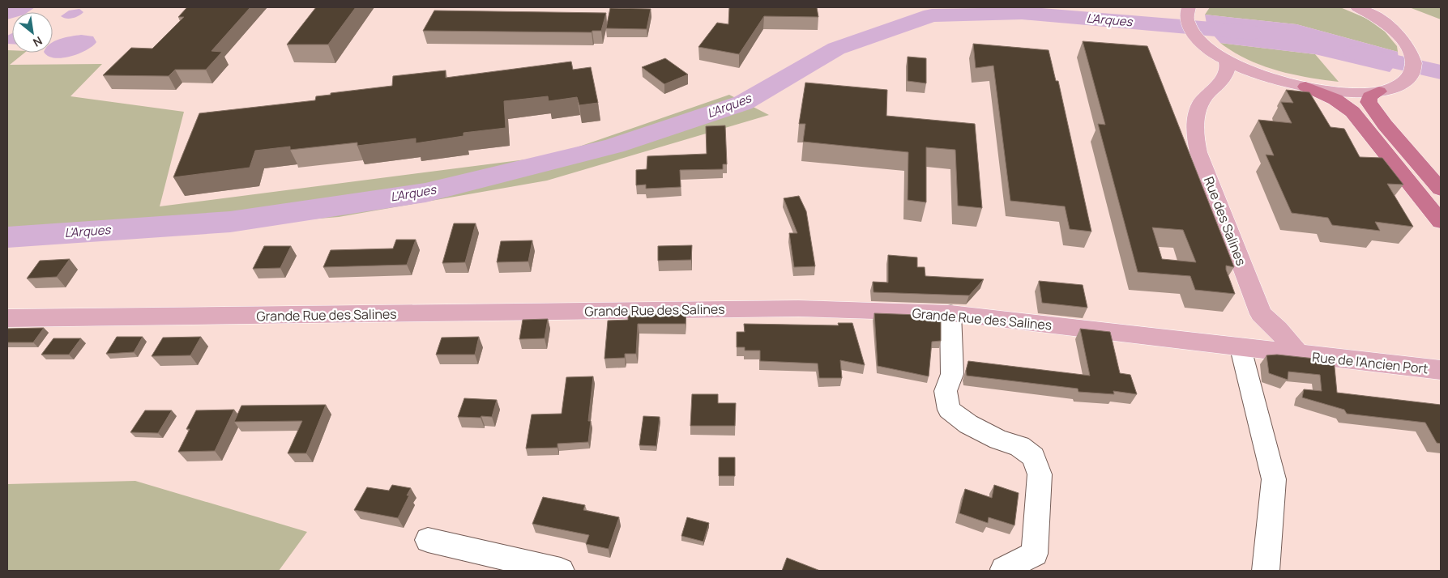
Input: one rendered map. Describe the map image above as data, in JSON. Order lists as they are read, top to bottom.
{
  "streets": {
    "main road": ["Rue des Salines", "Grande Rue des Salines", "Rue de l'Ancien Port"]
  },
  "crossings": [
    ["Rue des Salines", "Grande Rue des Salines"],
    ["Rue des Salines", "Rue de l'Ancien Port"],
    ["Grande Rue des Salines", "Rue de l'Ancien Port"]
  ],
  "water": ["L'Arques"],
  "north": "bottom right"
}
